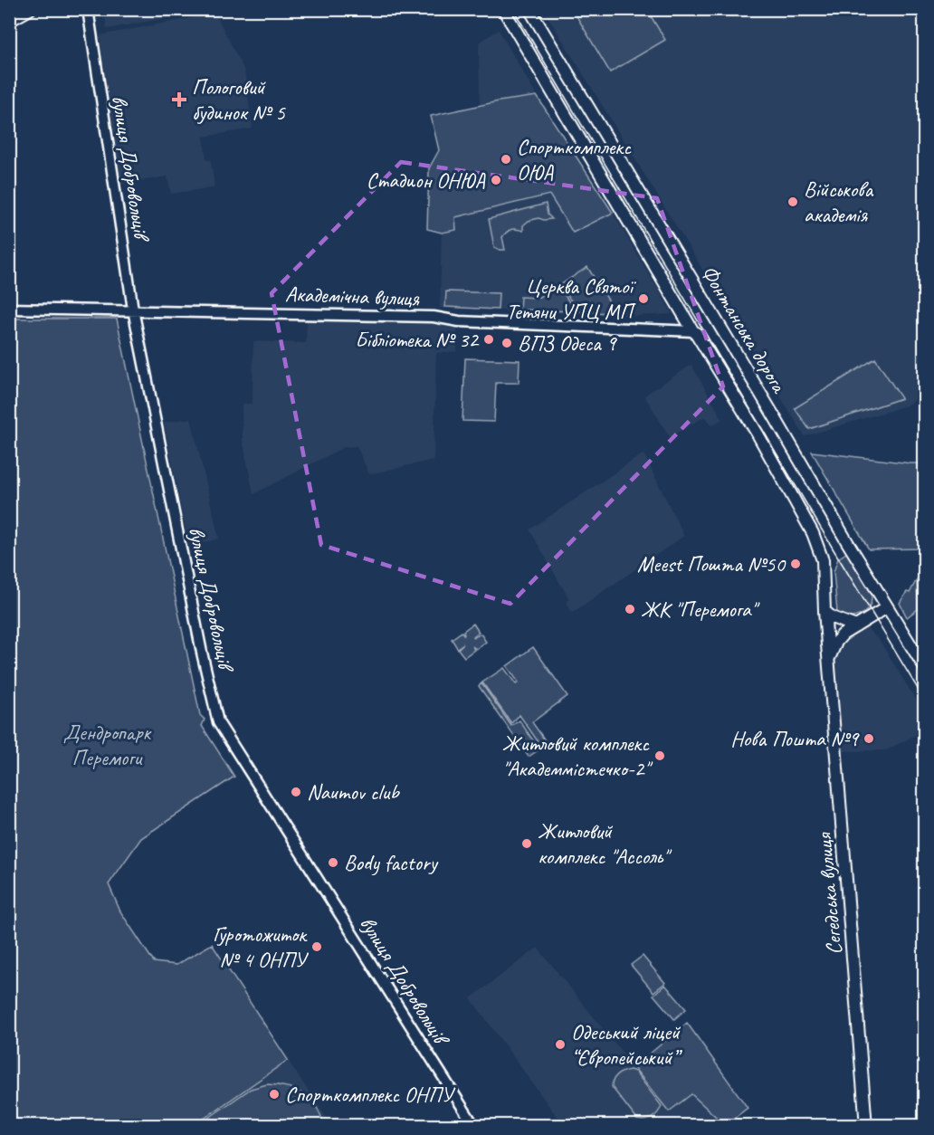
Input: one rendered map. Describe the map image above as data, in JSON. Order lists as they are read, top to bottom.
{
  "streets": {
    "main road": ["Фонтанська дорога", "Сегедська вулиця"],
    "street": ["вулиця Добровольців", "Академічна вулиця"]
  },
  "crossings": [
    ["вулиця Добровольців", "Академічна вулиця"],
    ["Академічна вулиця", "Фонтанська дорога"],
    ["Фонтанська дорога", "Сегедська вулиця"]
  ],
  "parks": ["Дендропарк Перемоги"],
  "places": {
    "health": ["Пологовий будинок № 5"],
    "other": [
      "Спорткомплекс ОЮА",
      "Стадион ОНЮА",
      "Військова академія",
      "Церква Святої Тетяни УПЦ МП",
      "Бібліотека № 32",
      "ВПЗ Одеса 9",
      "Meest Пошта №50",
      "ЖК \"Перемога\"",
      "Нова Пошта №9",
      "Житловий комплекс \"Академмістечко-2\"",
      "Naumov club",
      "Житловий комплекс \"Ассоль\"",
      "Body factory",
      "Гуротожиток № 4 ОНПУ",
      "Одеський ліцей “Європейський”",
      "Спорткомплекс ОНПУ"
    ]
  }
}
